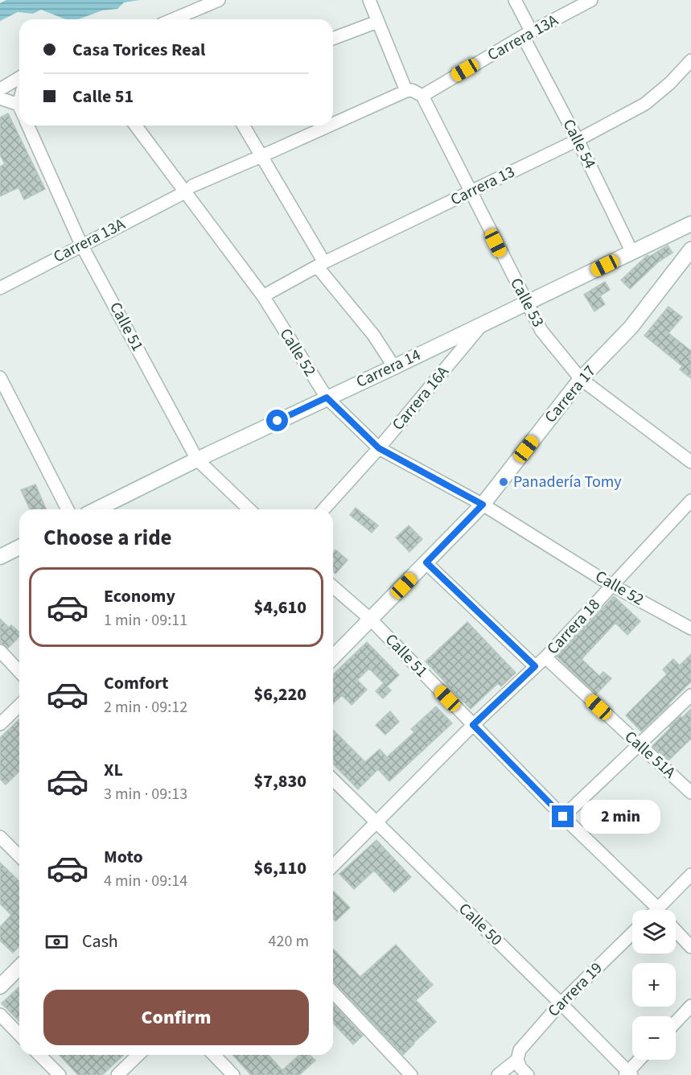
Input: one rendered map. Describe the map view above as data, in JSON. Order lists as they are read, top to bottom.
{
  "streets": {
    "main road": ["Carrera 14", "Carrera 17"],
    "street": [
      "Carrera 13A",
      "Calle 54",
      "Carrera 13",
      "Calle 53",
      "Calle 51",
      "Calle 52",
      "Carrera 16A",
      "Carrera 18",
      "Calle 51A",
      "Calle 50",
      "Carrera 19"
    ]
  },
  "crossings": [
    ["Carrera 13A", "Calle 54"],
    ["Carrera 13A", "Calle 53"],
    ["Carrera 13A", "Calle 51"],
    ["Calle 54", "Carrera 13"],
    ["Calle 54", "Carrera 14"],
    ["Carrera 13", "Calle 53"],
    ["Carrera 13", "Calle 52"],
    ["Calle 53", "Carrera 14"],
    ["Calle 53", "Carrera 17"],
    ["Calle 51", "Carrera 14"],
    ["Calle 51", "Carrera 17"],
    ["Calle 51", "Carrera 18"],
    ["Calle 52", "Carrera 14"],
    ["Calle 52", "Carrera 17"],
    ["Calle 52", "Carrera 16A"],
    ["Calle 52", "Carrera 18"],
    ["Carrera 14", "Carrera 16A"],
    ["Carrera 18", "Calle 51A"],
    ["Carrera 18", "Calle 50"],
    ["Calle 50", "Carrera 19"]
  ],
  "places": ["Panadería Tomy"],
  "page": {
    "banner": ["Casa Torices Real", "Calle 51"],
    "heading": "Choose a ride",
    "list": [
      {
        "name": "Economy",
        "note": "1 min · 09:11",
        "value": "$4,610"
      },
      {
        "name": "Comfort",
        "note": "2 min · 09:12",
        "value": "$6,220"
      },
      {
        "name": "XL",
        "note": "3 min · 09:13",
        "value": "$7,830"
      },
      {
        "name": "Moto",
        "note": "4 min · 09:14",
        "value": "$6,110"
      }
    ],
    "bubble": "2 min",
    "map_buttons": ["+", "−"],
    "pay": ["Cash", "420 m"],
    "buttons": "Confirm"
  }
}
